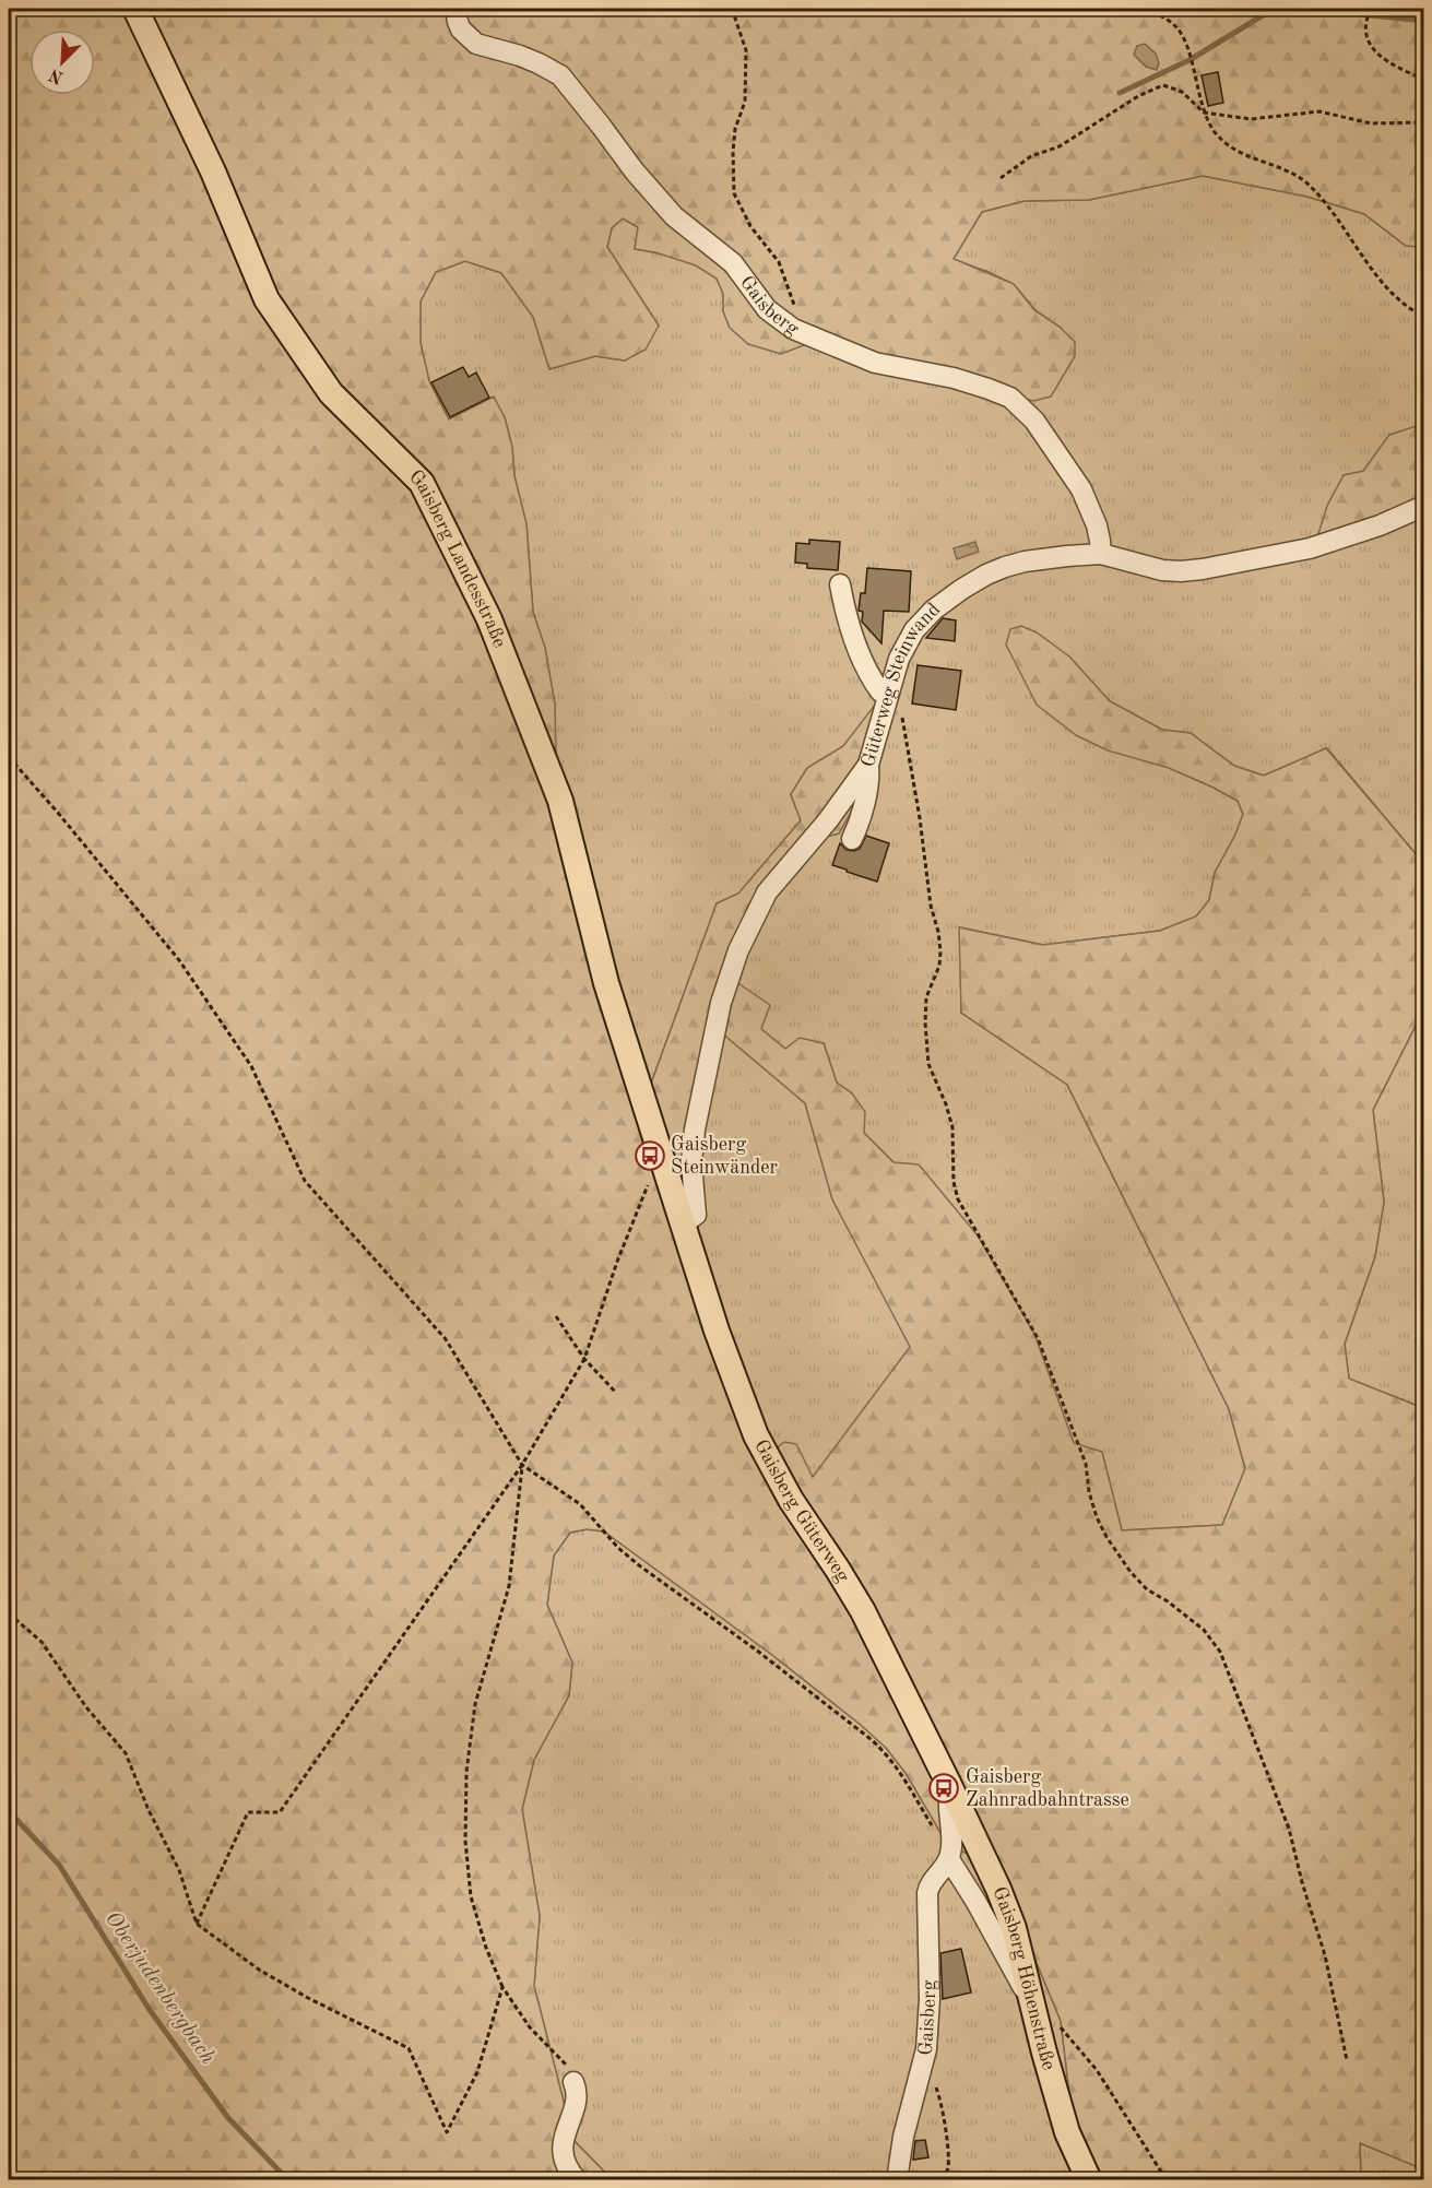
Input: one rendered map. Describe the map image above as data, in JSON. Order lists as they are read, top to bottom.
{
  "streets": {
    "main road": ["Gaisberg Landesstraße", "Gaisberg Güterweg", "Gaisberg Höhenstraße"],
    "street": ["Gaisberg", "Güterweg Steinwand"]
  },
  "crossings": [
    ["Gaisberg", "Güterweg Steinwand"],
    ["Güterweg Steinwand", "Gaisberg Güterweg"],
    ["Gaisberg Güterweg", "Gaisberg Höhenstraße"]
  ],
  "water": ["Oberjudenbergbach"],
  "places": {
    "bus stop": ["Gaisberg Steinwänder", "Gaisberg Zahnradbahntrasse"]
  },
  "north": "bottom left"
}
